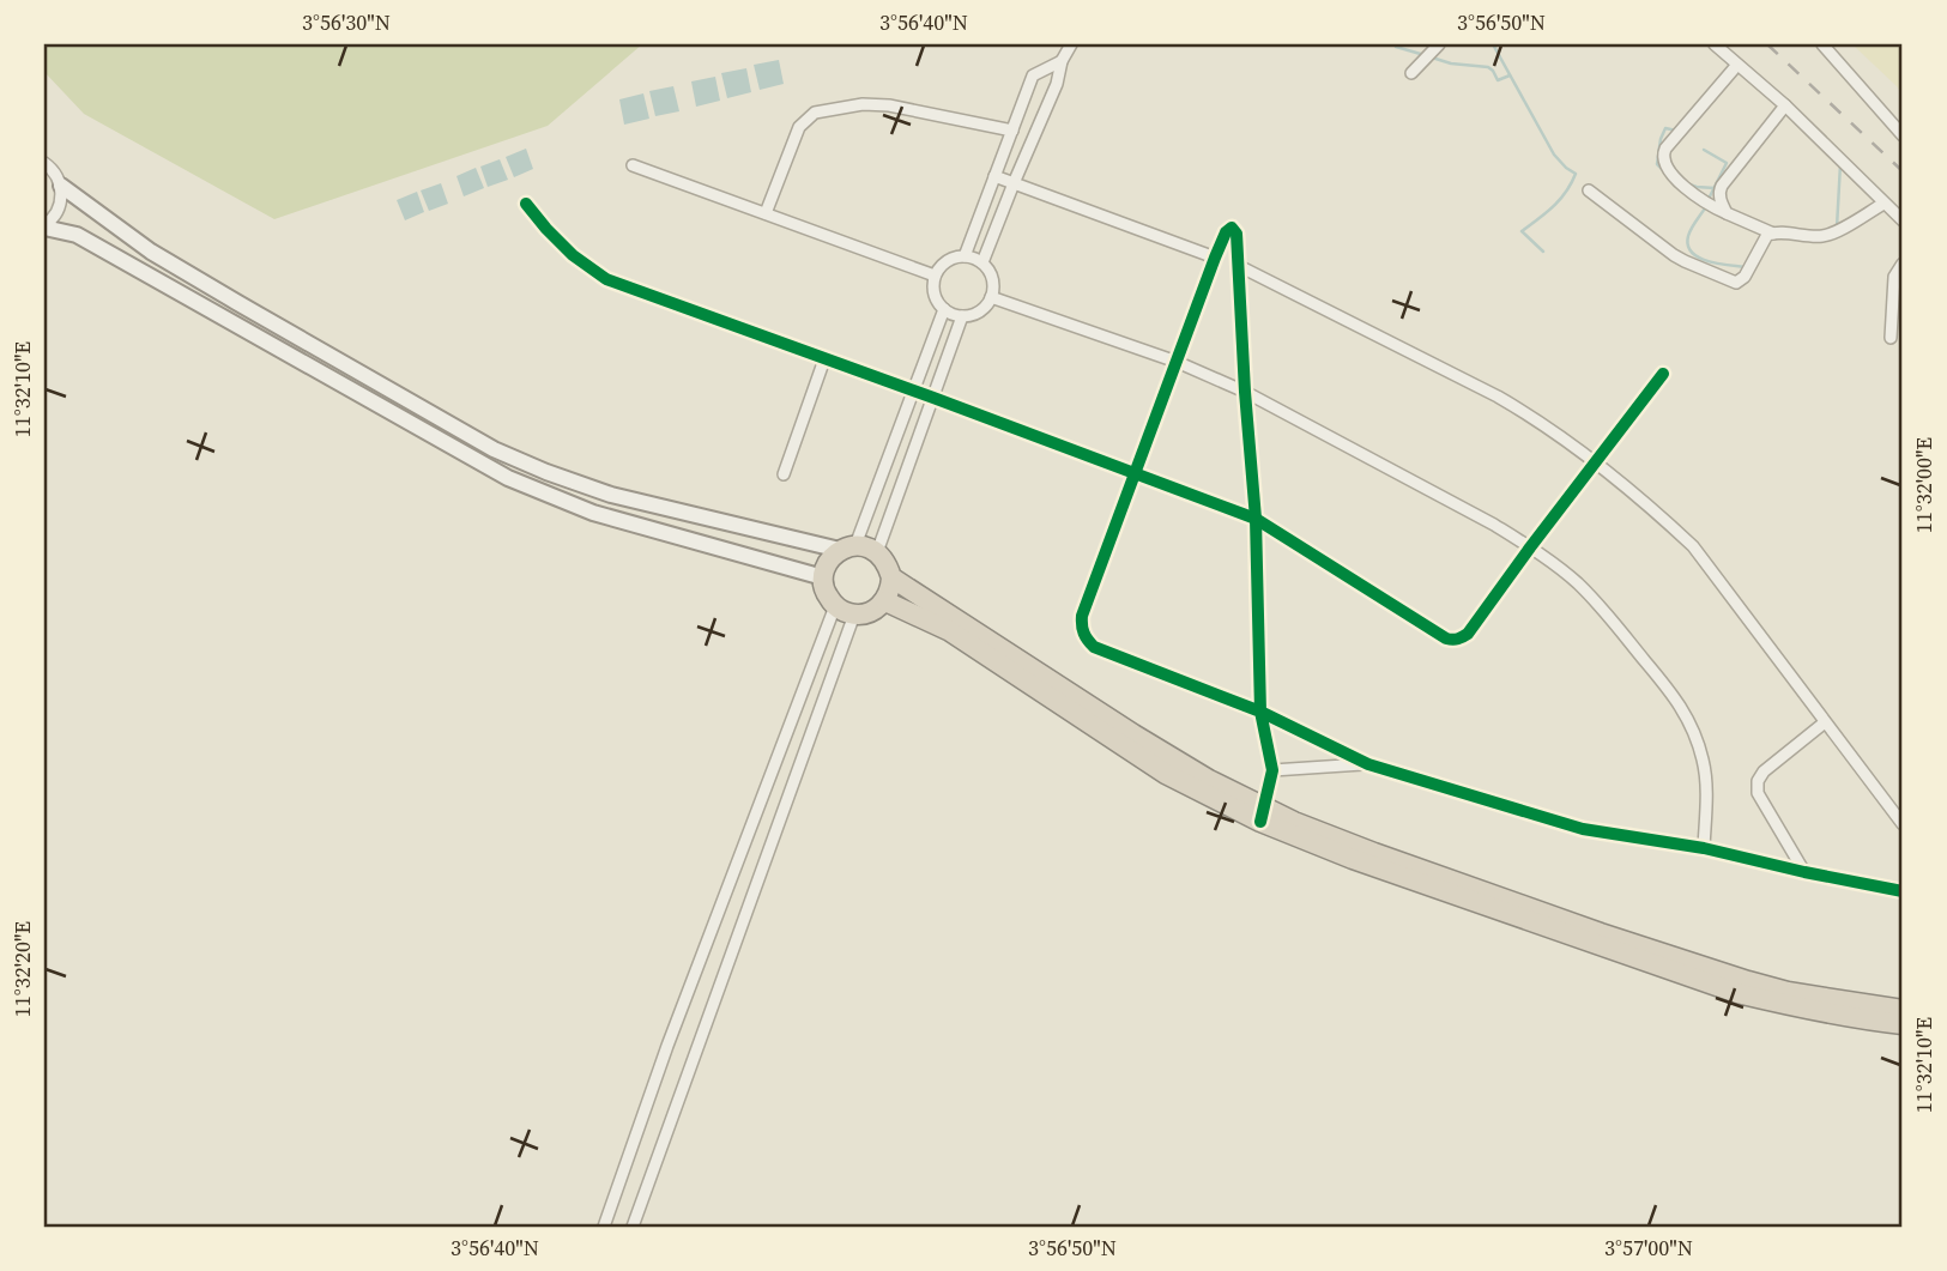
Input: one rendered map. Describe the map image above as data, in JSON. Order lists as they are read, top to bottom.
{
  "coordinates": [
    "3°56'30\"N",
    "3°56'40\"N",
    "3°56'50\"N",
    "11°32'10\"E",
    "11°32'00\"E",
    "11°32'20\"E",
    "3°57'00\"N"
  ]
}
